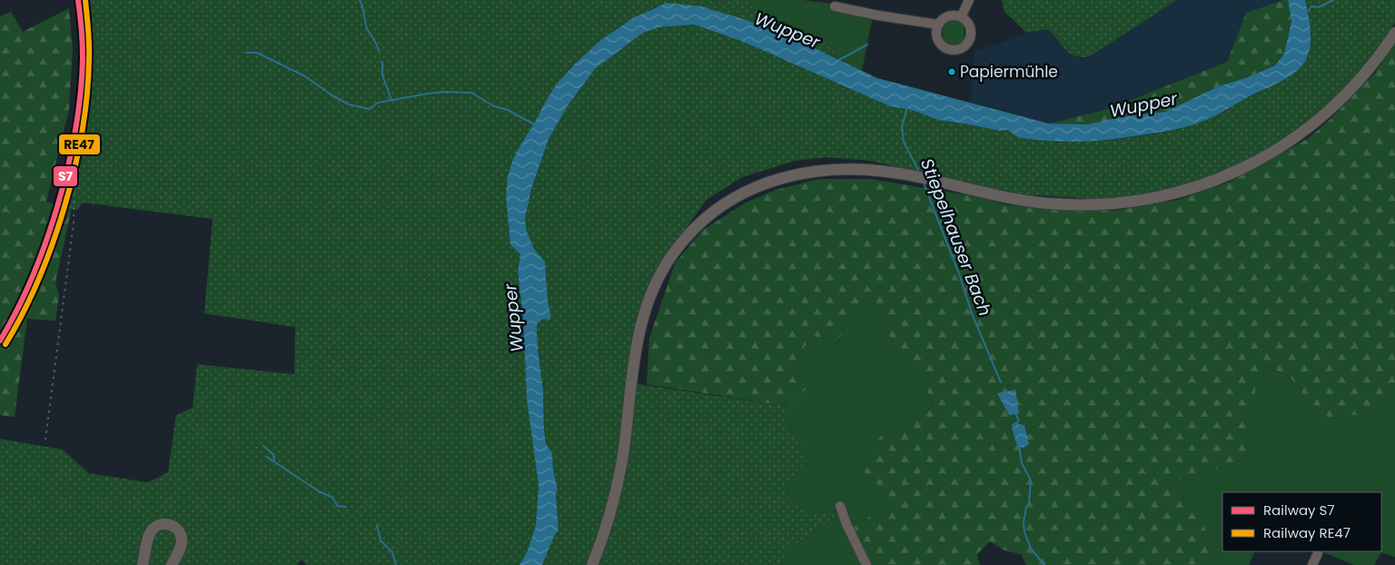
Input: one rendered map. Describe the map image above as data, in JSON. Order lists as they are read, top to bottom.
{
  "water": ["Wupper", "Stiepelhauser Bach"],
  "places": ["Papiermühle"],
  "lines": ["rail line S7", "rail line RE47"],
  "legend": ["Railway S7", "Railway RE47"]
}
